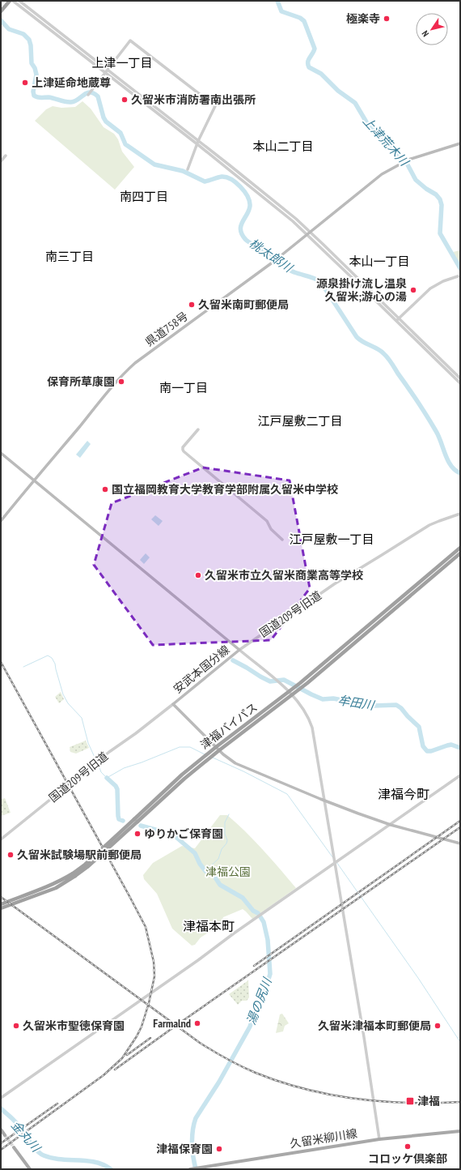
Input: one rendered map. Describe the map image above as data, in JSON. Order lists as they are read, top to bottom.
{
  "streets": {
    "highway": ["津福バイパス"],
    "main road": ["県道758号", "安武本国分線", "久留米柳川線"],
    "street": ["国道209号旧道"]
  },
  "crossings": [
    ["県道758号", "安武本国分線"],
    ["国道209号旧道", "安武本国分線"],
    ["安武本国分線", "津福バイパス"]
  ],
  "districts": [
    "上津一丁目",
    "本山二丁目",
    "南四丁目",
    "南三丁目",
    "本山一丁目",
    "南一丁目",
    "江戸屋敷二丁目",
    "江戸屋敷一丁目",
    "津福今町",
    "津福本町"
  ],
  "water": [
    "上津荒木川",
    "桃太郎川",
    "牟田川",
    "湯の尻川",
    "金丸川"
  ],
  "parks": ["津福公園"],
  "places": {
    "other": [
      "極楽寺",
      "上津延命地蔵尊",
      "久留米市消防署南出張所",
      "源泉掛け流し温泉 久留米;游心の湯",
      "久留米南町郵便局",
      "保育所草康園",
      "国立福岡教育大学教育学部附属久留米中学校",
      "久留米市立久留米商業高等学校",
      "ゆりかご保育園",
      "久留米試験場駅前郵便局",
      "Farmalnd",
      "久留米市聖徳保育園",
      "久留米津福本町郵便局",
      "コロッケ倶楽部",
      "津福保育園"
    ],
    "transit": ["津福"]
  },
  "north": "bottom left"
}
